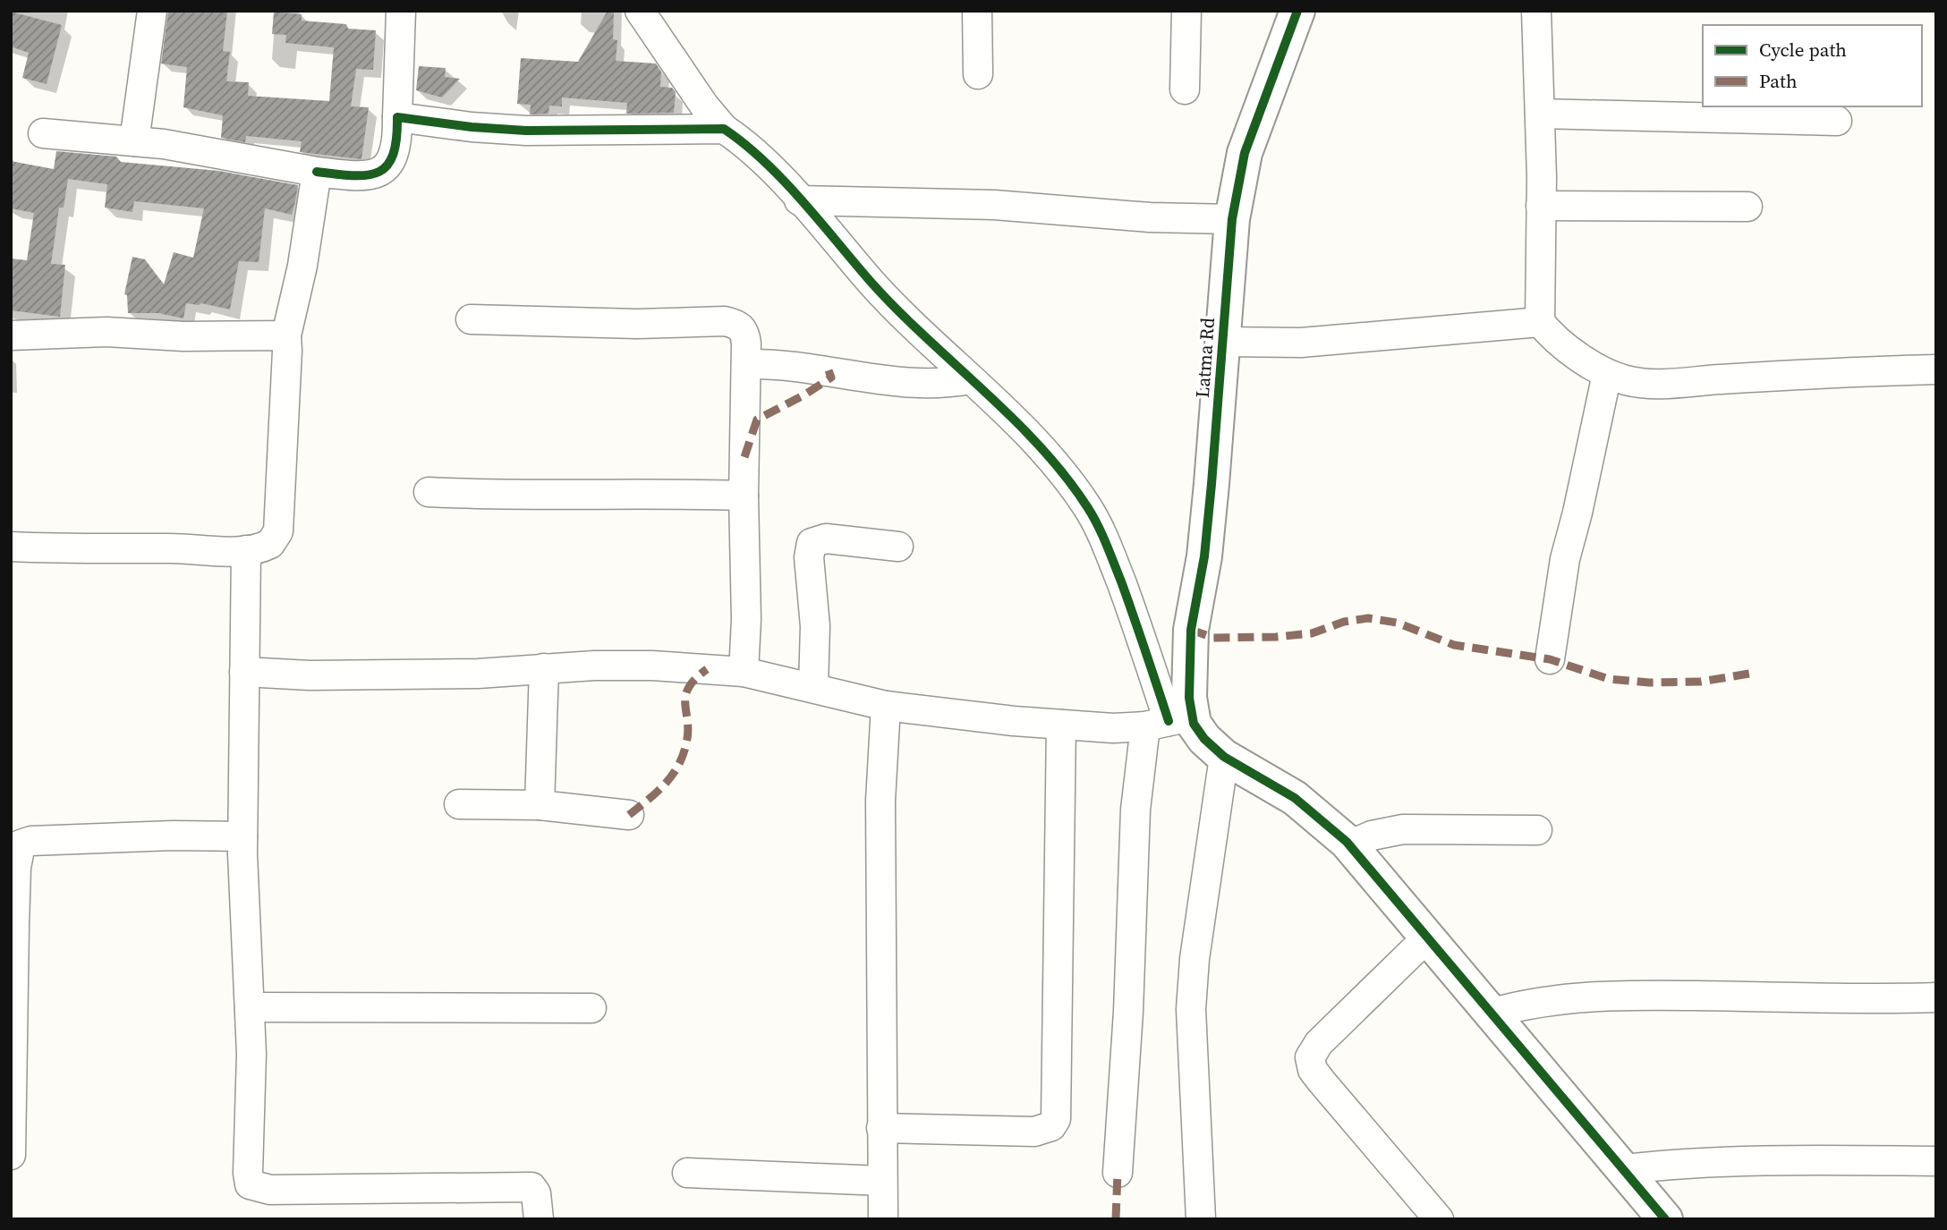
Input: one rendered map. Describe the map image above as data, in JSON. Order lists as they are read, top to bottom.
{
  "streets": {
    "street": ["Latma Rd"]
  },
  "legend": ["Cycle path", "Path"]
}
